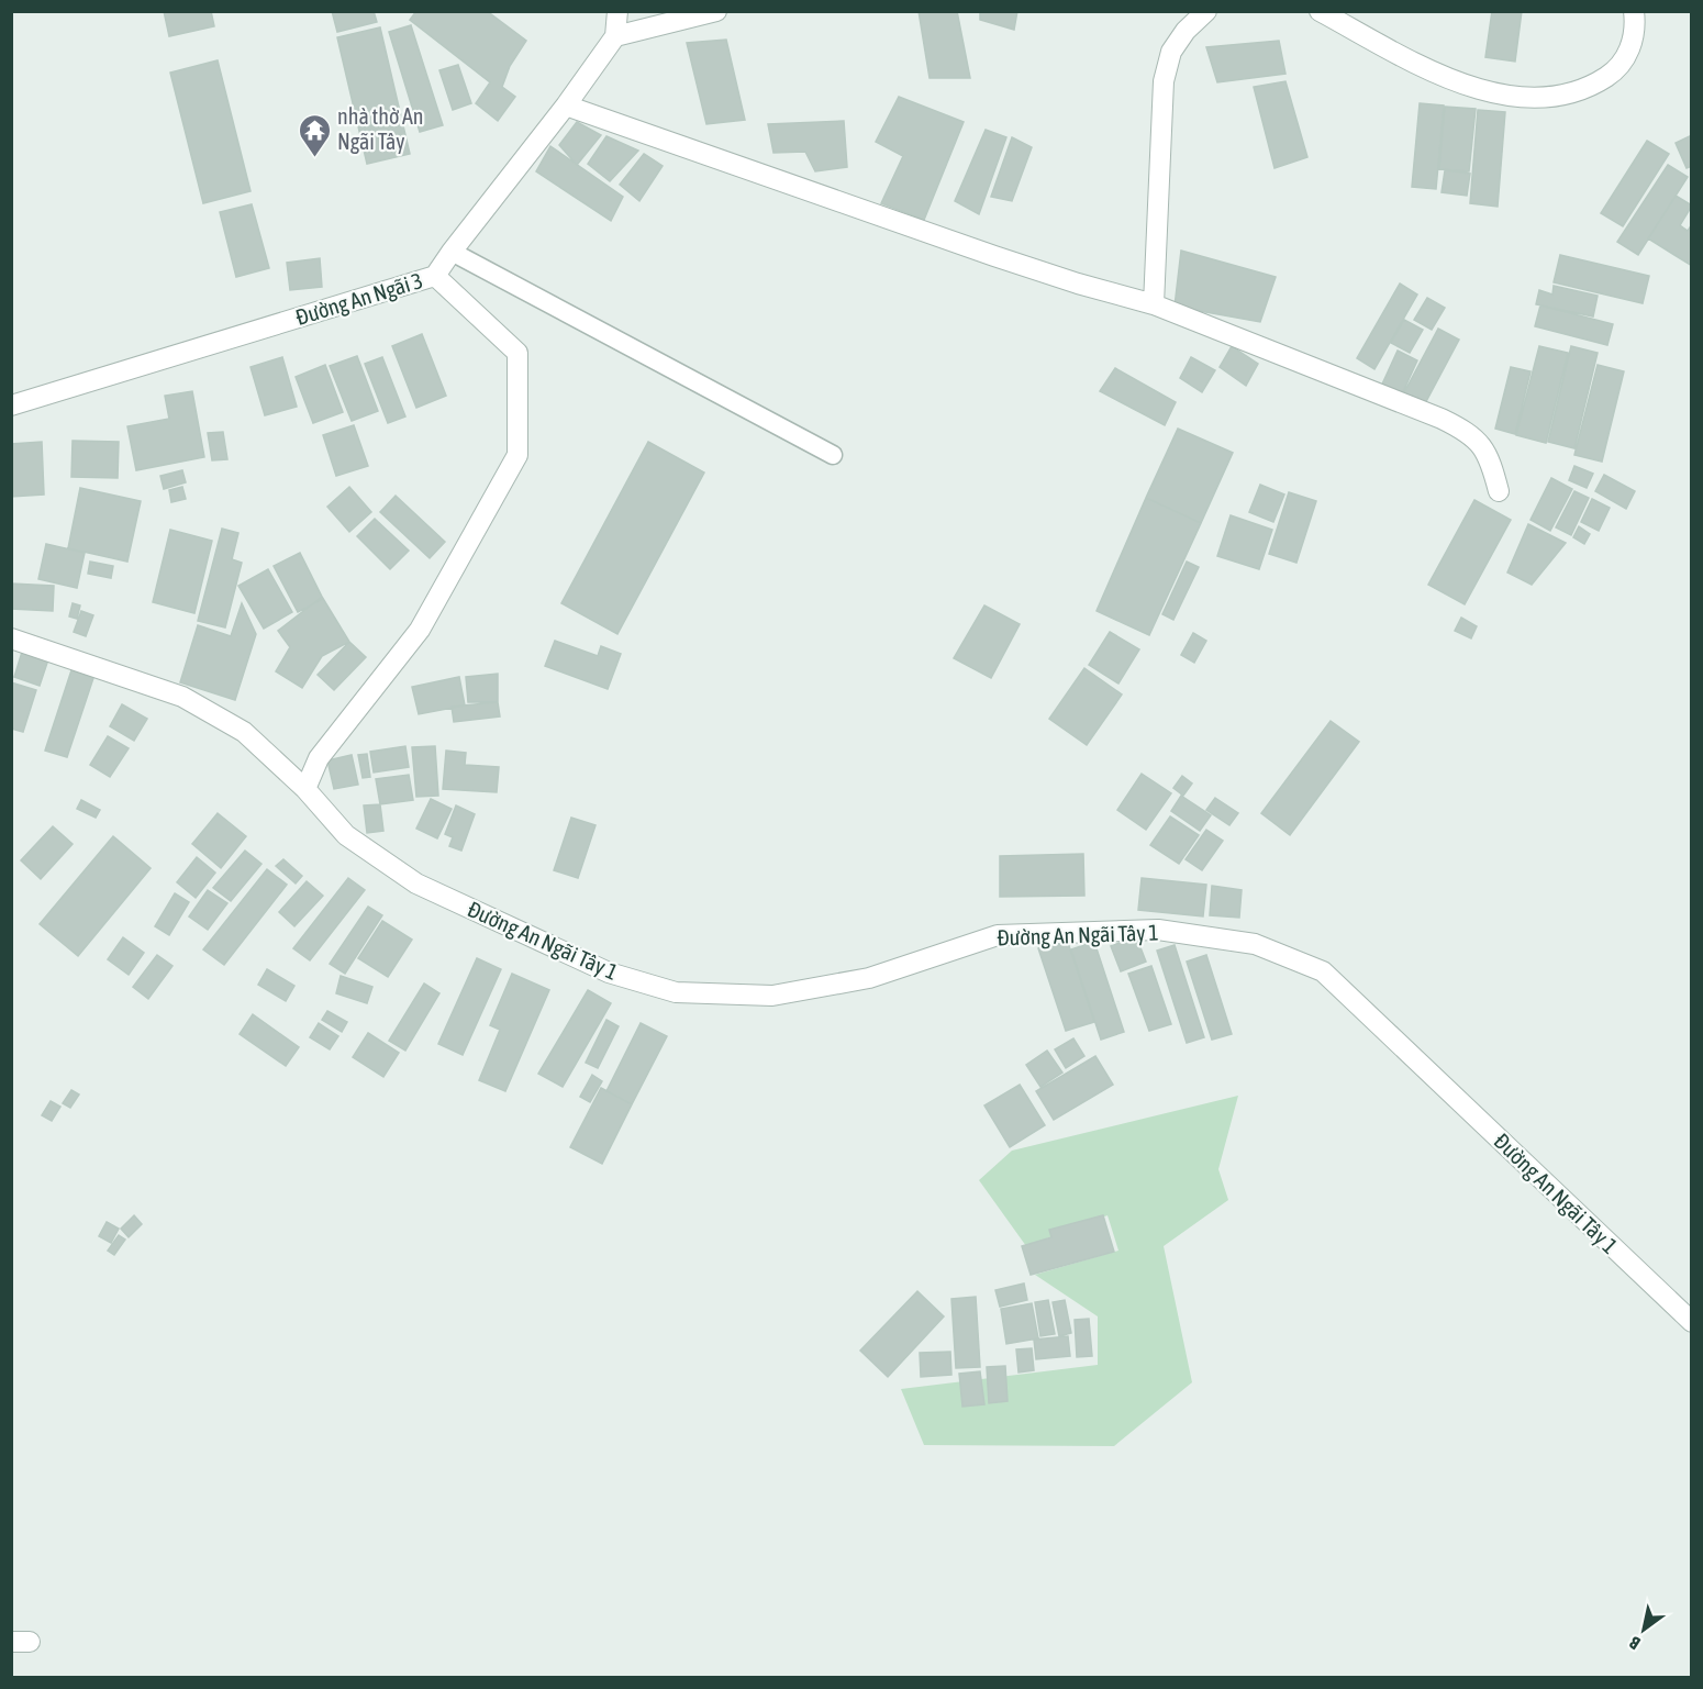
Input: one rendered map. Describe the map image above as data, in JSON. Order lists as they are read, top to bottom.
{
  "streets": {
    "street": ["Đường An Ngãi 3", "Đường An Ngãi Tây 1"]
  },
  "places": {
    "temple": ["nhà thờ An Ngãi Tây"]
  },
  "north": "bottom left"
}
